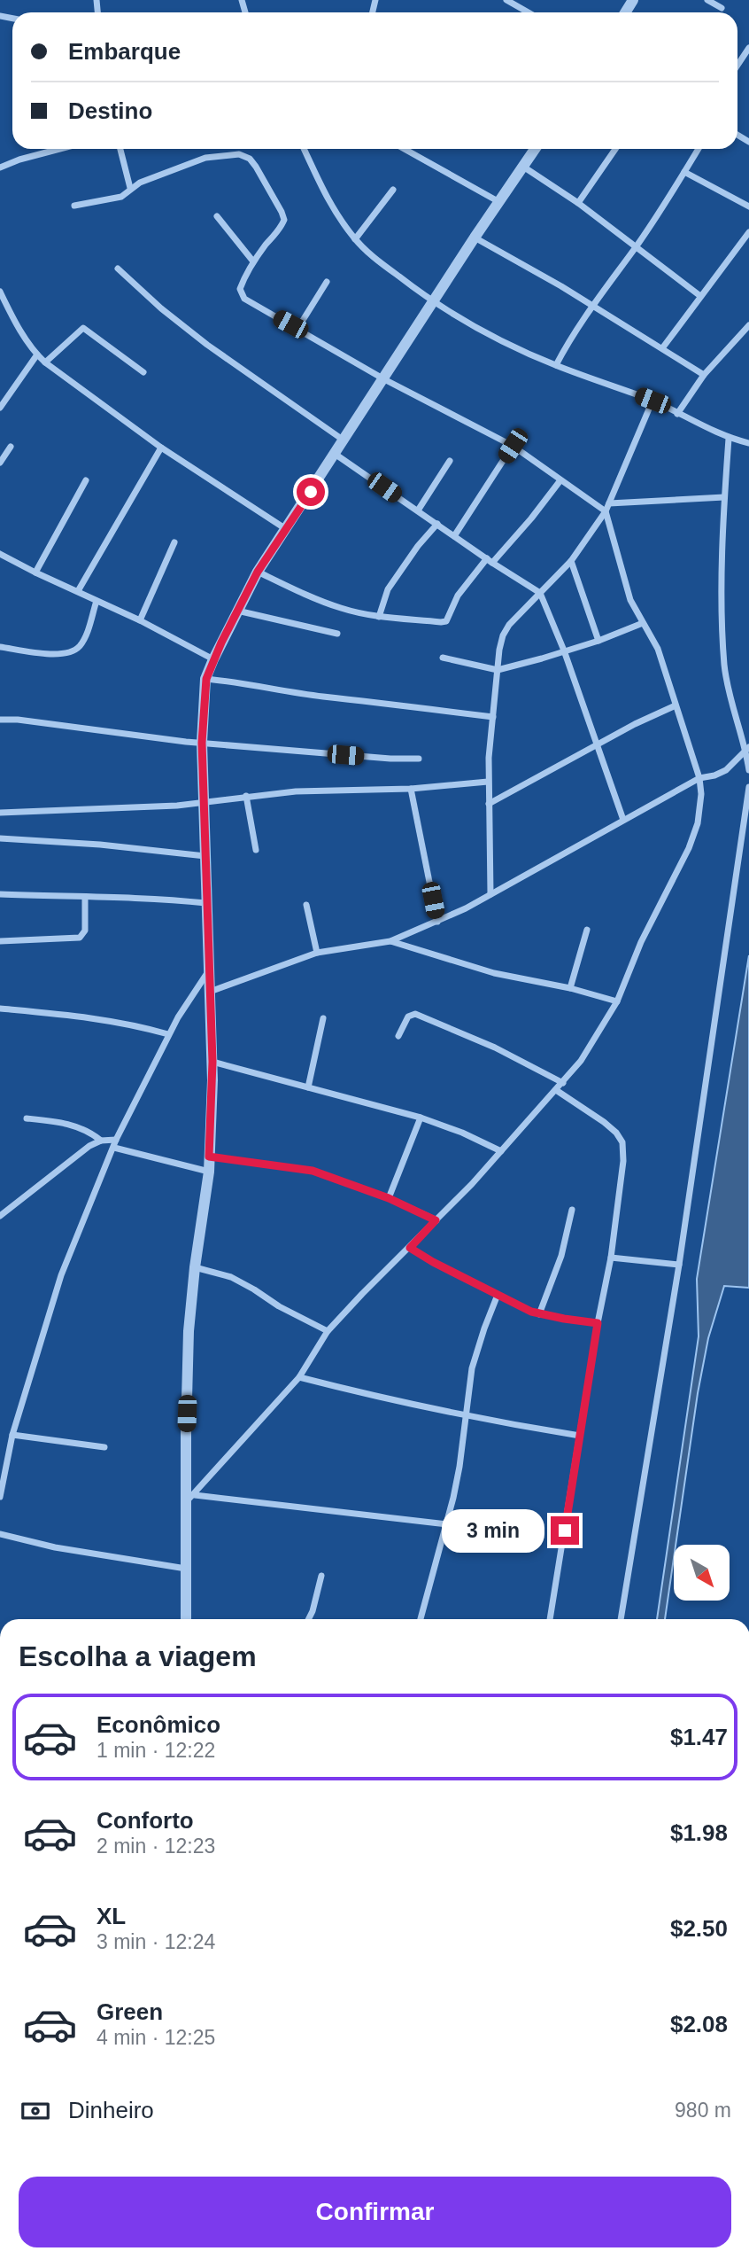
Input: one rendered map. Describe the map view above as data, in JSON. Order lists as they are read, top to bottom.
{
  "north": "bottom right",
  "page": {
    "banner": ["Embarque", "Destino"],
    "bubble": "3 min",
    "heading": "Escolha a viagem",
    "list": [
      {
        "name": "Econômico",
        "note": "1 min · 12:22",
        "value": "$1.47"
      },
      {
        "name": "Conforto",
        "note": "2 min · 12:23",
        "value": "$1.98"
      },
      {
        "name": "XL",
        "note": "3 min · 12:24",
        "value": "$2.50"
      },
      {
        "name": "Green",
        "note": "4 min · 12:25",
        "value": "$2.08"
      }
    ],
    "pay": ["Dinheiro", "980 m"],
    "buttons": "Confirmar"
  }
}
